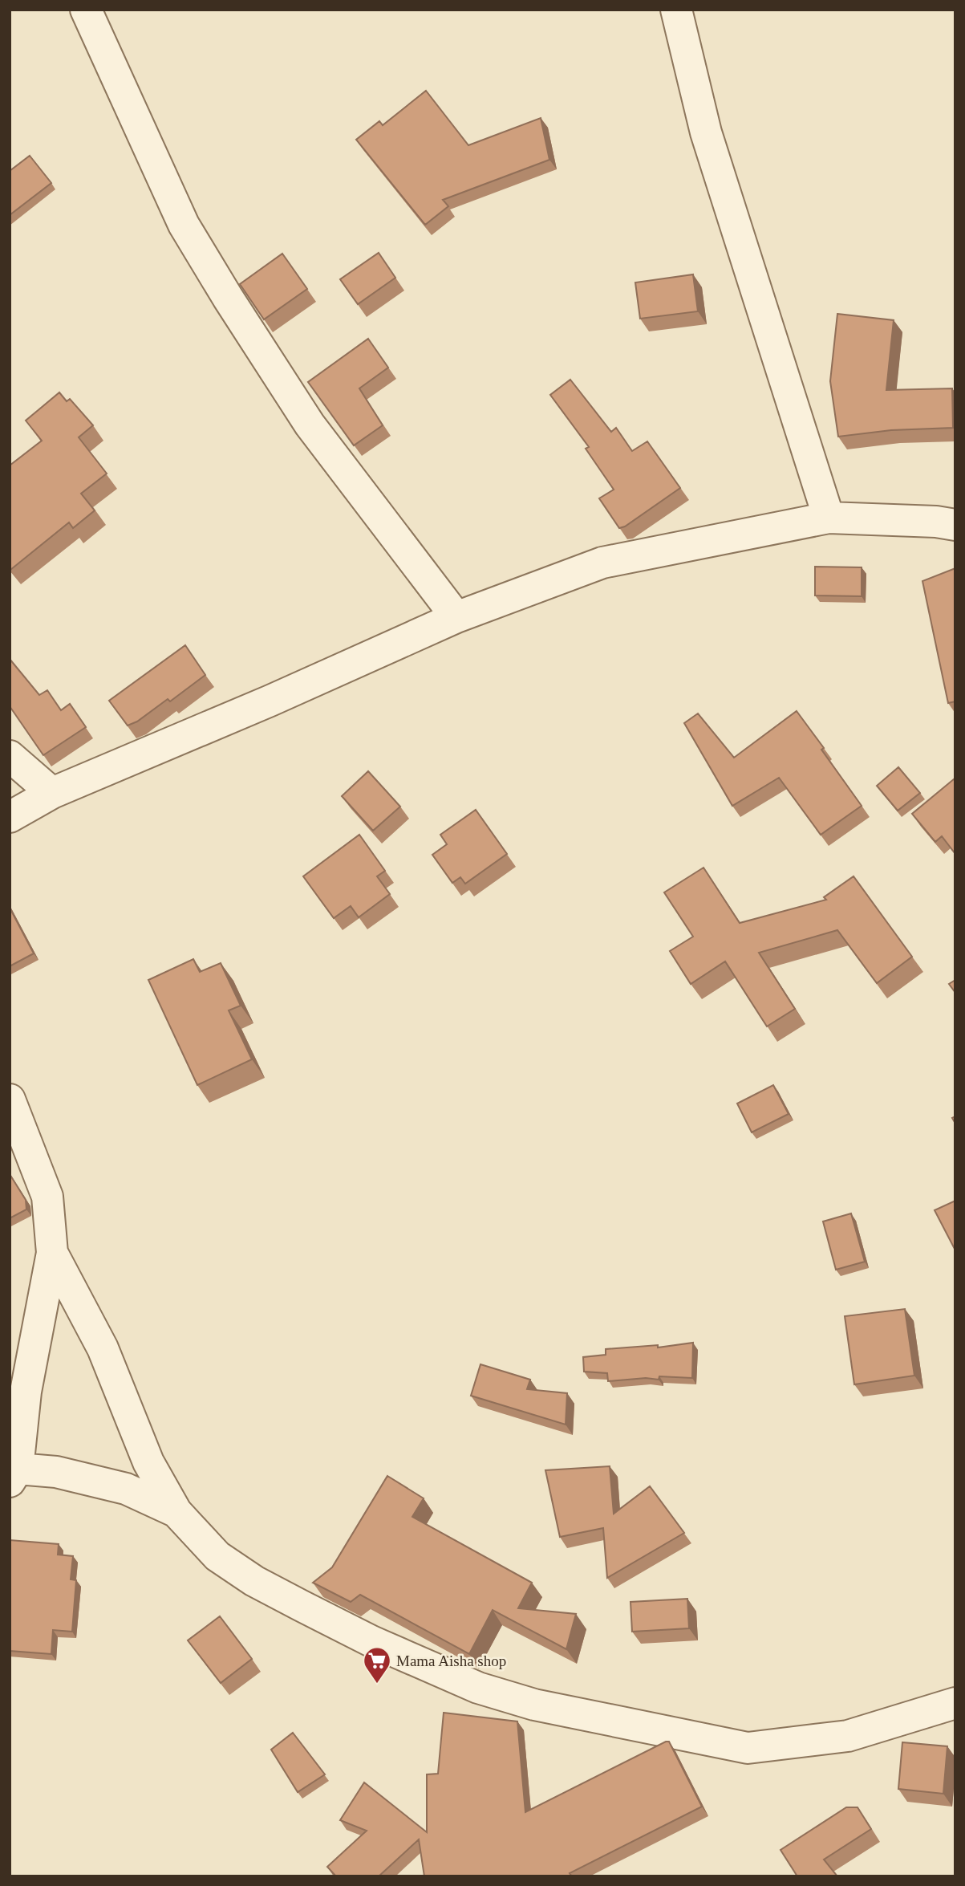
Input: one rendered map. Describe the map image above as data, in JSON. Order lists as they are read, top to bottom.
{
  "places": {
    "supermarket": ["Mama Aisha shop"]
  }
}
